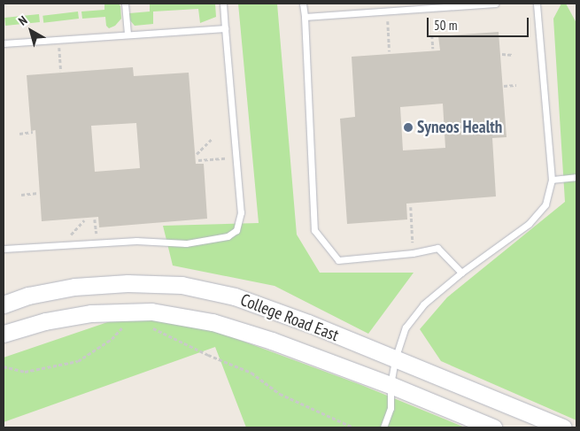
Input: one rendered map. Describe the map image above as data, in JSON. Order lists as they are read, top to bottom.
{
  "streets": {
    "street": ["College Road East"]
  },
  "places": ["Syneos Health"],
  "scale_bar": "50 m",
  "north": "top left"
}
